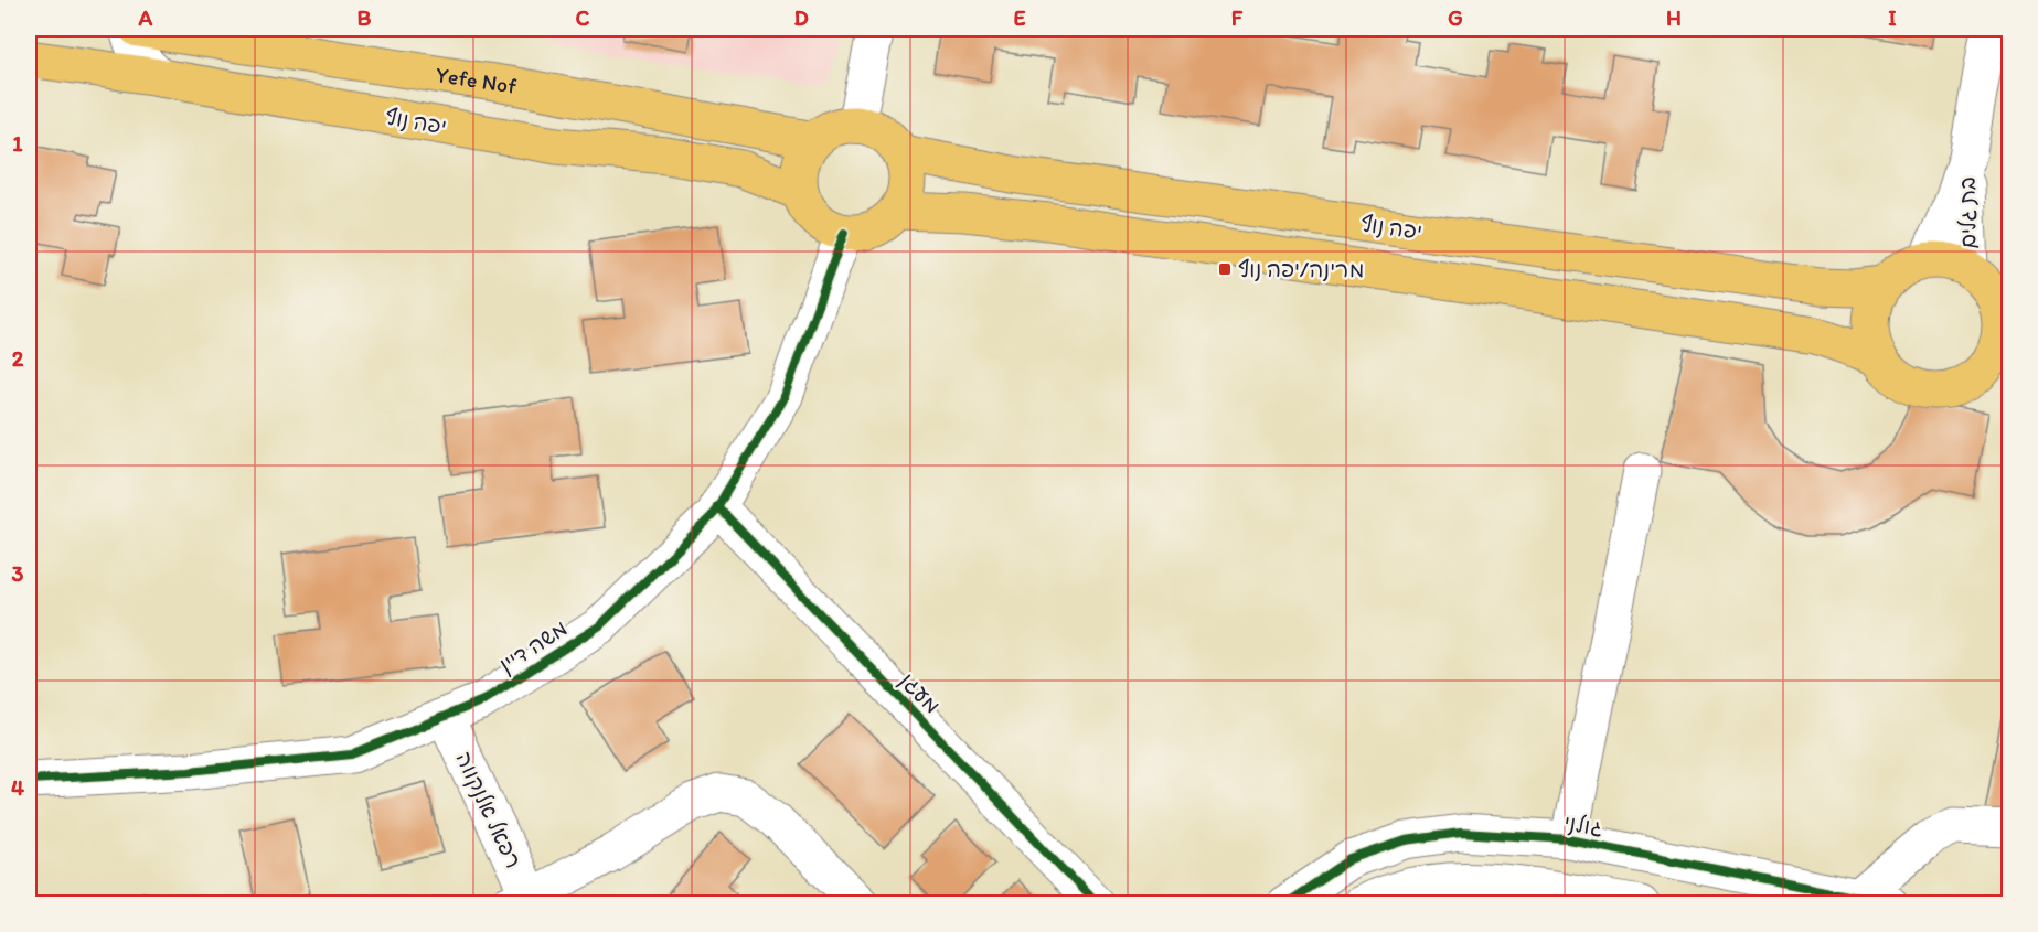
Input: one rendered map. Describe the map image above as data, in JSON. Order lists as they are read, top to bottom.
{
  "streets": {
    "main road": ["Yefe Nof", "יפה נוף"],
    "street": [
      "בת גלים",
      "משה דיין",
      "מעגן",
      "רפאל אלנקווה",
      "גולני"
    ]
  },
  "crossings": [
    ["Yefe Nof", "יפה נוף"],
    ["Yefe Nof", "משה דיין"],
    ["יפה נוף", "בת גלים"],
    ["יפה נוף", "משה דיין"],
    ["משה דיין", "מעגן"],
    ["משה דיין", "רפאל אלנקווה"]
  ],
  "places": {
    "transit": ["מרינה/יפה נוף"]
  },
  "grid": {
    "columns": [
      "A",
      "B",
      "C",
      "D",
      "E",
      "F",
      "G",
      "H",
      "I"
    ],
    "rows": [
      "1",
      "2",
      "3",
      "4"
    ]
  }
}
